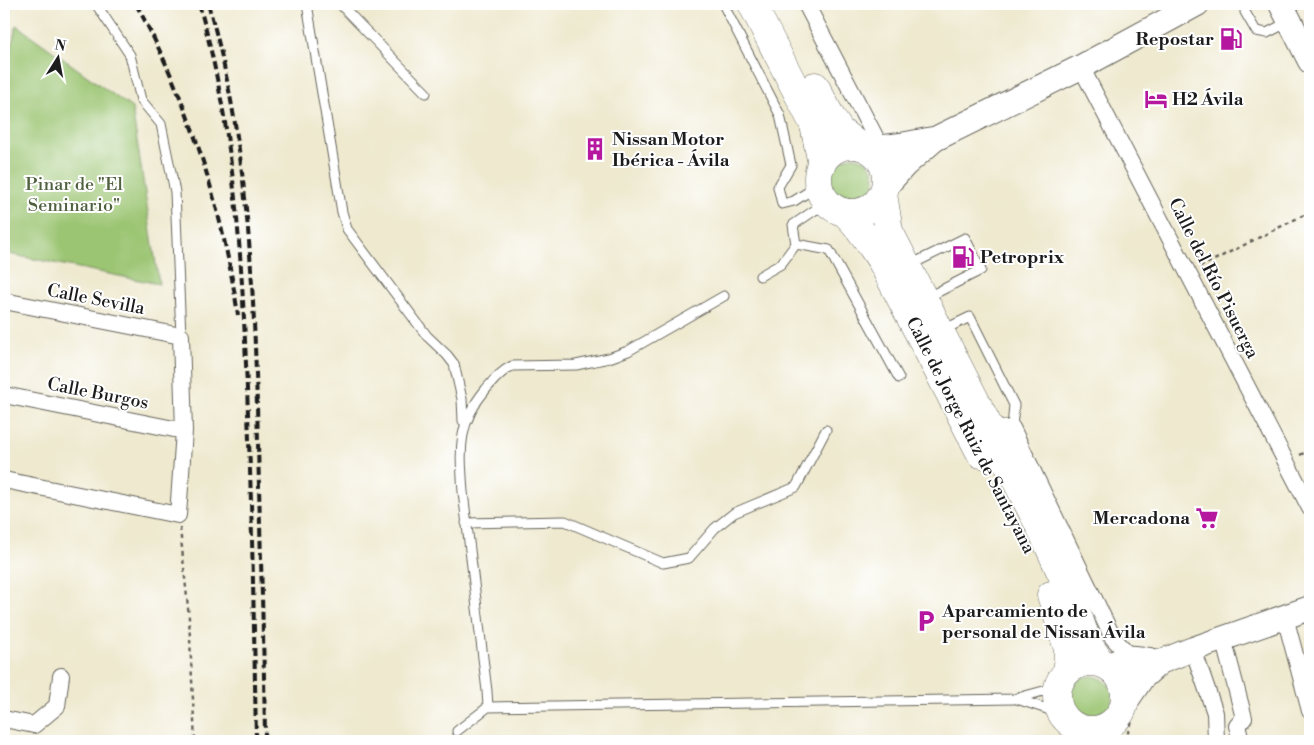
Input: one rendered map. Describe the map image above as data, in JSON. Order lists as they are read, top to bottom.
{
  "streets": {
    "highway": ["Calle de Jorge Ruiz de Santayana"],
    "street": ["Calle del Río Pisuerga", "Calle Sevilla", "Calle Burgos"]
  },
  "parks": ["Pinar de \"El Seminario\""],
  "places": {
    "fuel station": ["Repostar", "Petroprix"],
    "hotel": ["H2 Ávila"],
    "building": ["Nissan Motor Ibérica - Ávila"],
    "supermarket": ["Mercadona"],
    "parking": ["Aparcamiento de personal de Nissan Ávila"]
  },
  "north": "top"
}
